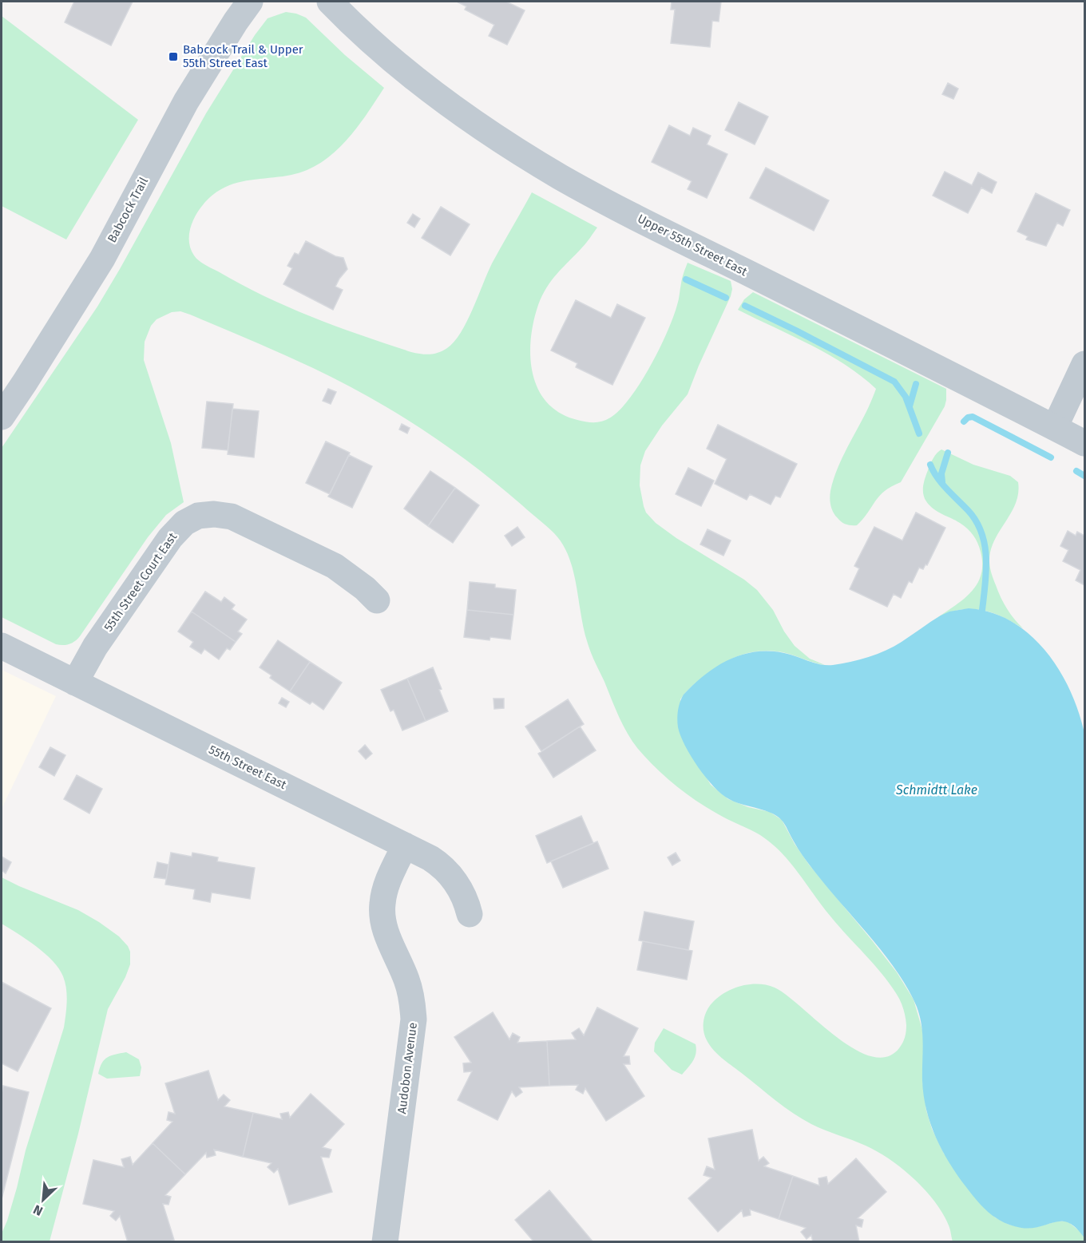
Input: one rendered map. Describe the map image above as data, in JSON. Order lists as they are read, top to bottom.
{
  "streets": {
    "street": [
      "Babcock Trail",
      "Upper 55th Street East",
      "55th Street Court East",
      "55th Street East",
      "Audobon Avenue"
    ]
  },
  "crossings": [
    ["55th Street Court East", "55th Street East"],
    ["55th Street East", "Audobon Avenue"]
  ],
  "water": ["Schmidtt Lake"],
  "places": {
    "transit": ["Babcock Trail & Upper 55th Street East"]
  },
  "north": "bottom left"
}
